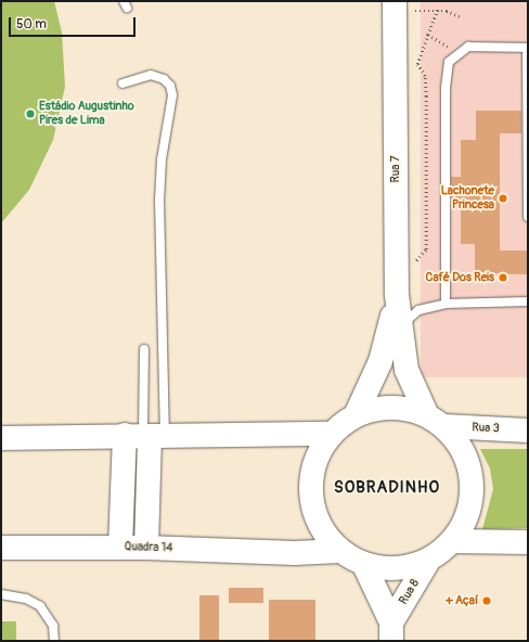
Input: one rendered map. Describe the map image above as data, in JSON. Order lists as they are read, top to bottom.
{
  "streets": {
    "main road": [
      "Rua 7",
      "Rua 3",
      "Quadra 14",
      "Rua 8"
    ]
  },
  "crossings": [
    ["Rua 7", "Rua 3"],
    ["Rua 7", "Rua 8"]
  ],
  "districts": ["SOBRADINHO"],
  "places": [
    "Estádio Augustinho Pires de Lima",
    "Lachonete Princesa",
    "Café Dos Reis",
    "+ Açaí"
  ],
  "scale_bar": "50 m"
}
